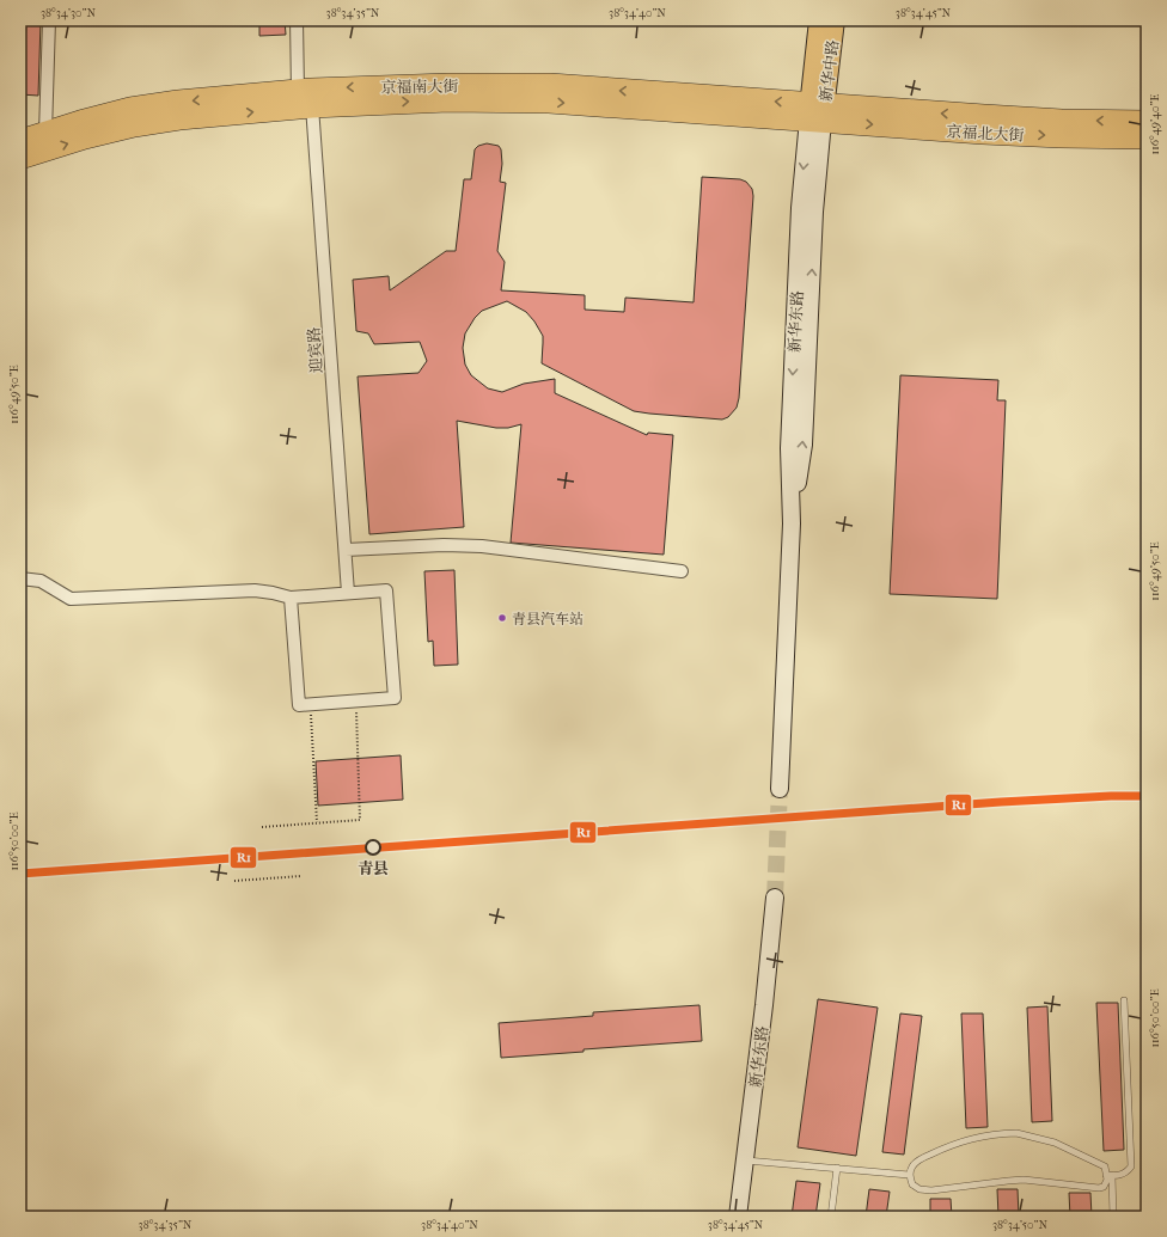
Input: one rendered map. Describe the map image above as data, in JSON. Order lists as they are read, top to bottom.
{
  "streets": {
    "highway": ["京福南大街", "京福北大街"],
    "main road": ["新华中路", "新华东路"],
    "street": ["迎宾路"]
  },
  "crossings": [
    ["新华中路", "京福南大街"],
    ["新华中路", "京福北大街"],
    ["新华中路", "新华东路"],
    ["京福南大街", "京福北大街"],
    ["京福南大街", "新华东路"],
    ["京福南大街", "迎宾路"],
    ["京福北大街", "新华东路"]
  ],
  "places": ["青县汽车站", "青县"],
  "lines": ["transit line R1"],
  "coordinates": [
    "38°34'30\"N",
    "38°34'35\"N",
    "38°34'40\"N",
    "38°34'45\"N",
    "116°49'40\"E",
    "116°49'50\"E",
    "116°50'00\"E",
    "38°34'50\"N"
  ]
}
